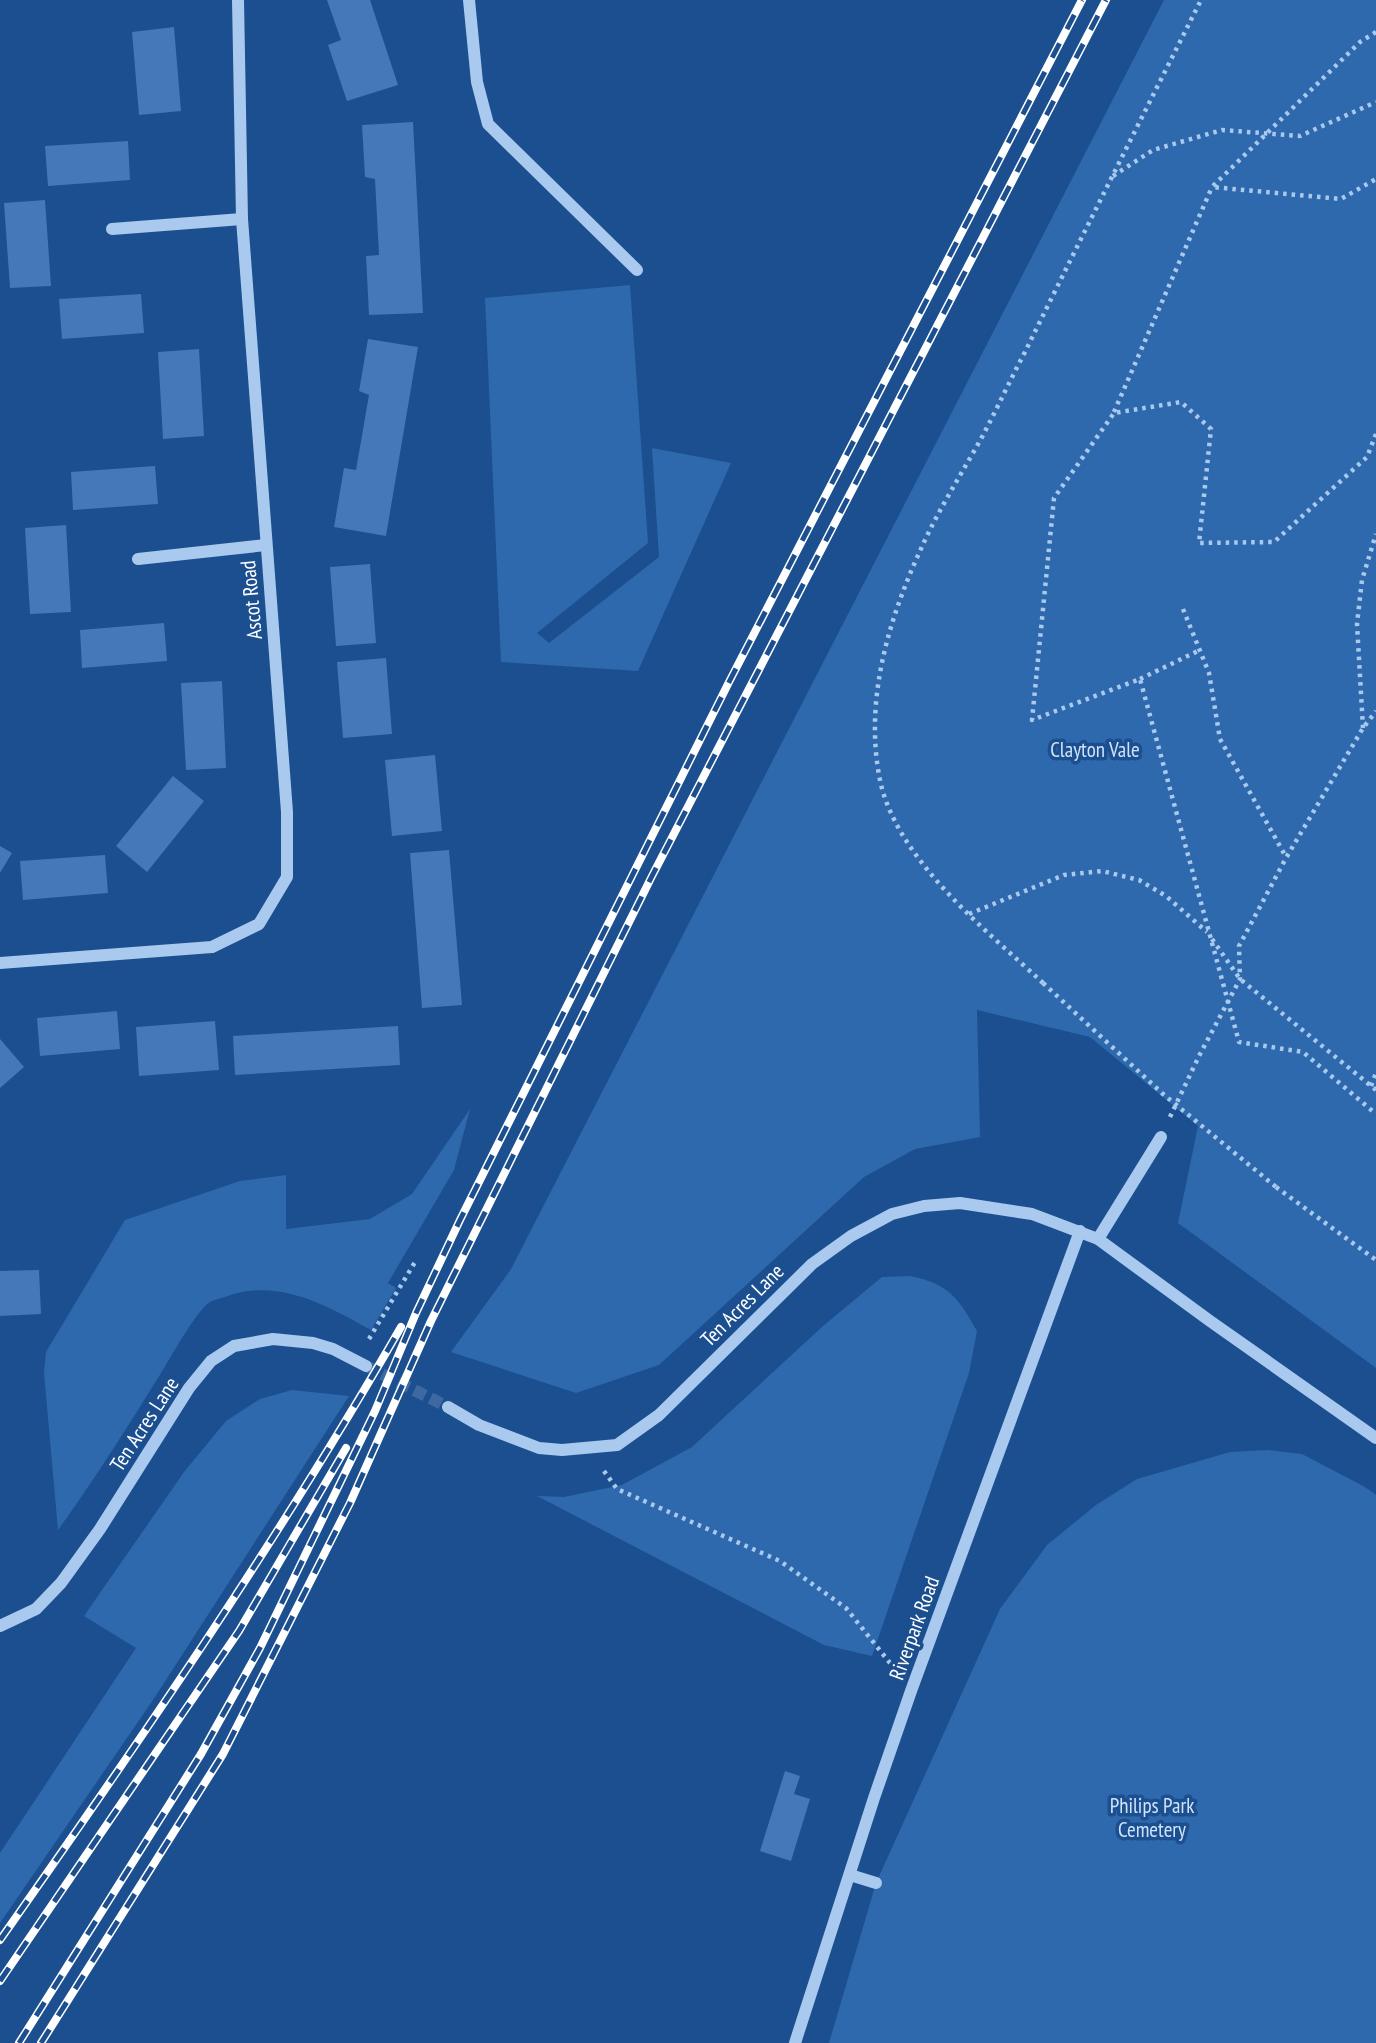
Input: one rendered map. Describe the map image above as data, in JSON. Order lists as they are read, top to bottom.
{
  "streets": {
    "street": ["Ascot Road", "Ten Acres Lane", "Riverpark Road"]
  },
  "crossings": [
    ["Ten Acres Lane", "Riverpark Road"]
  ],
  "parks": ["Clayton Vale", "Philips Park Cemetery"]
}
